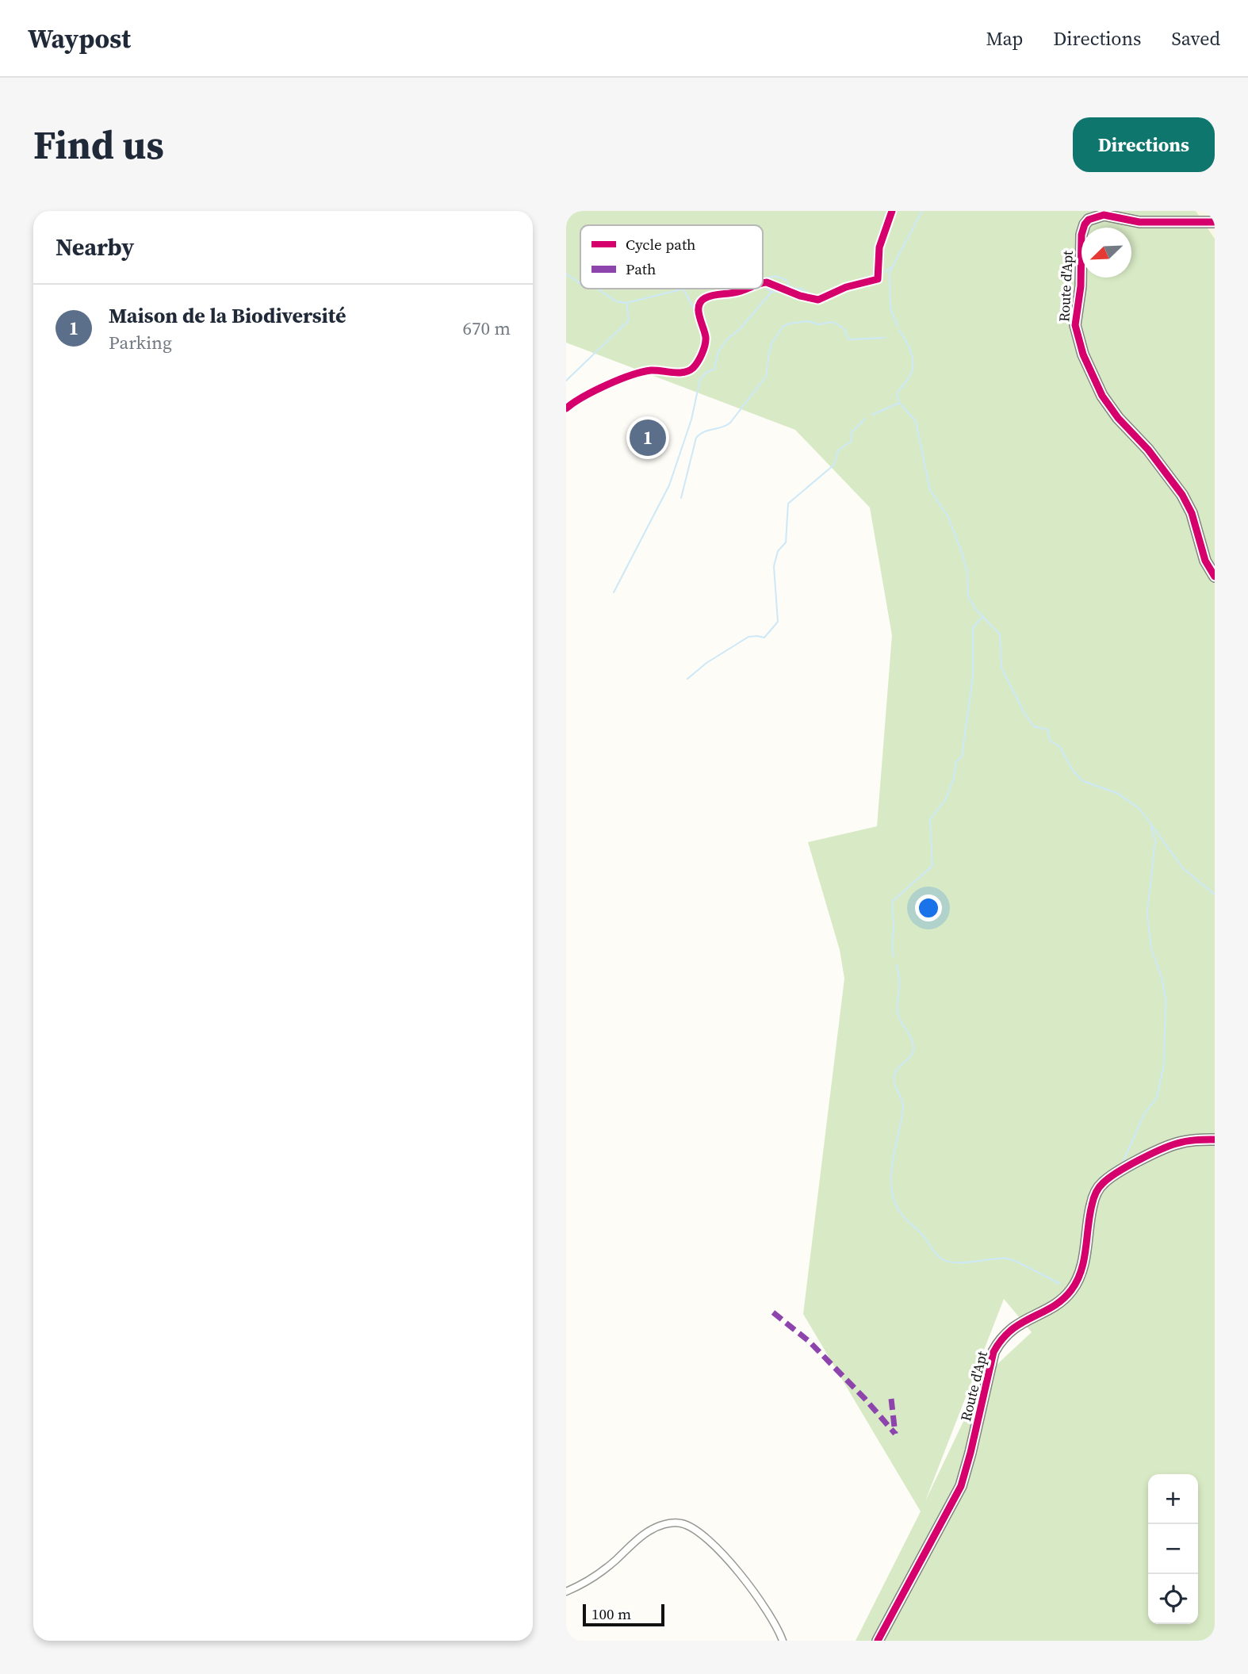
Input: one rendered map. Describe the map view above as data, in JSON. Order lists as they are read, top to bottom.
{
  "streets": {
    "main road": ["Route d'Apt"]
  },
  "legend": ["Cycle path", "Path"],
  "scale_bar": "100 m",
  "north": "bottom left",
  "page": {
    "header": "Waypost",
    "nav": ["Map", "Directions", "Saved"],
    "buttons": "Directions",
    "title": "Find us",
    "heading": "Nearby",
    "list": [
      {
        "mark": "1",
        "name": "Maison de la Biodiversité",
        "note": "Parking",
        "value": "670 m"
      }
    ],
    "pins": "1",
    "map_buttons": ["+", "−"],
    "scale": "100 m"
  }
}
